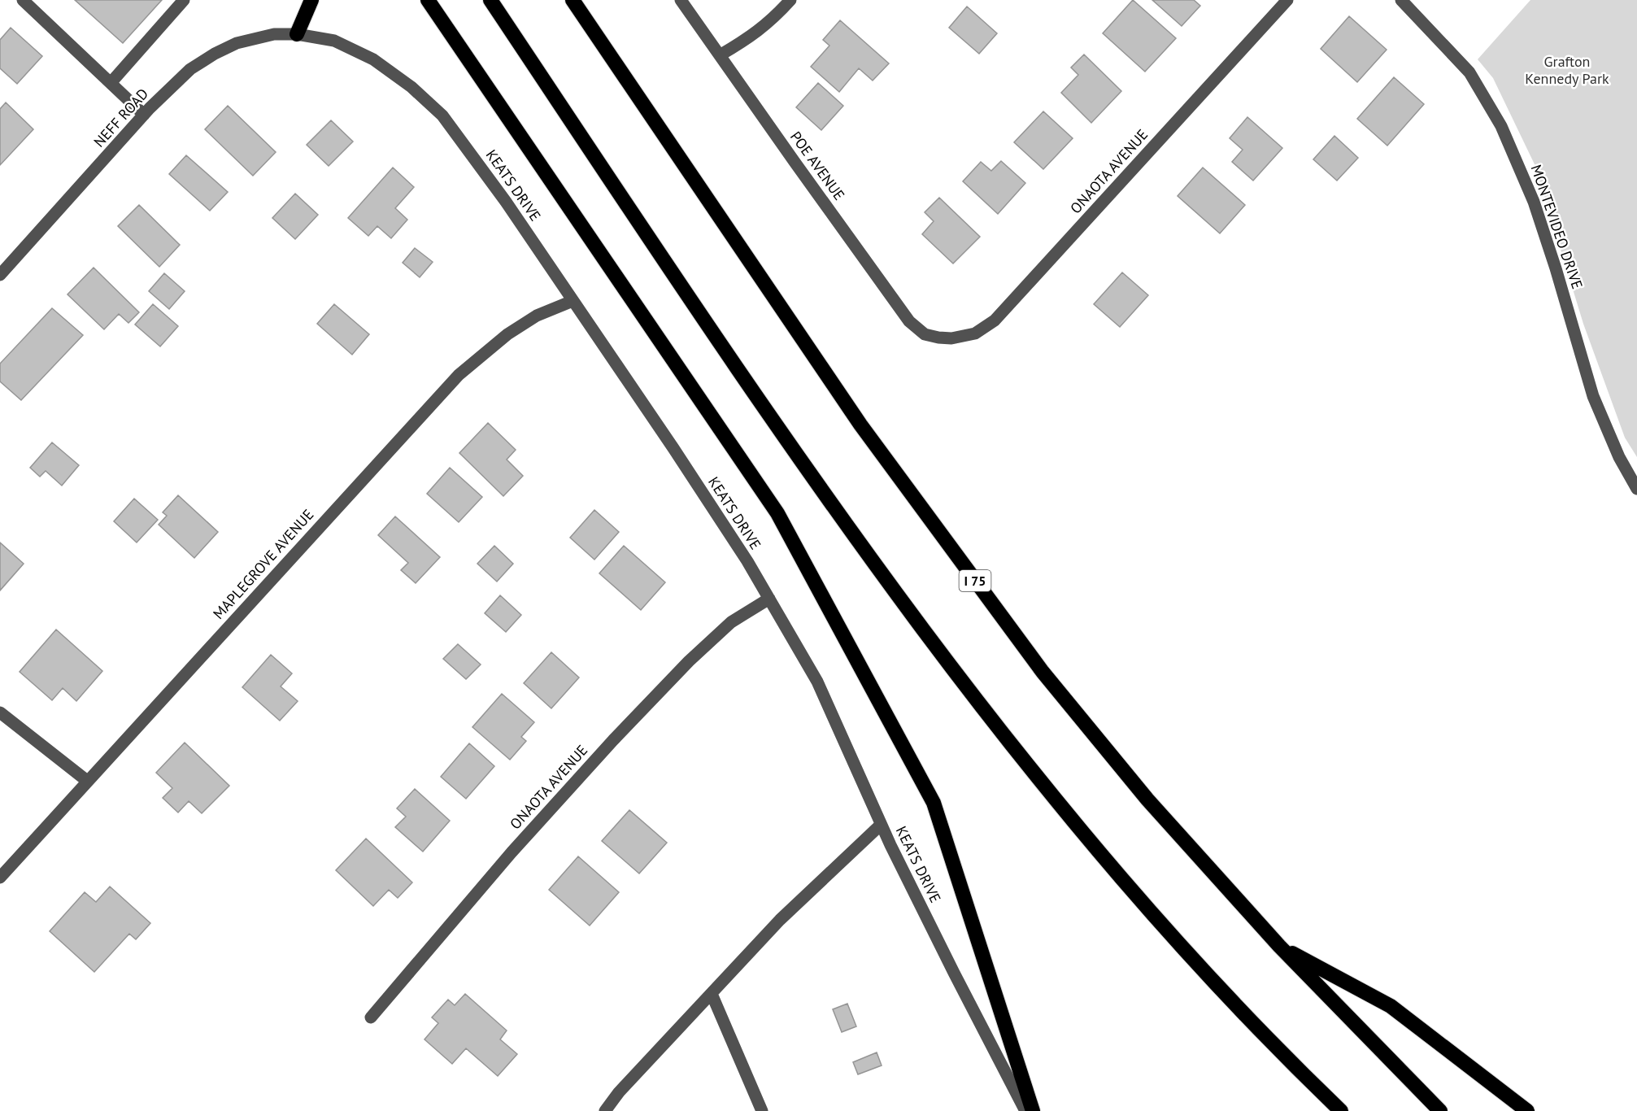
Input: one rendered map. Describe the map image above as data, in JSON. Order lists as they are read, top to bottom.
{
  "streets": {
    "highway": ["I 75"],
    "street": [
      "NEFF ROAD",
      "POE AVENUE",
      "ONAOTA AVENUE",
      "KEATS DRIVE",
      "MONTEVIDEO DRIVE",
      "MAPLEGROVE AVENUE"
    ]
  },
  "crossings": [
    ["NEFF ROAD", "KEATS DRIVE"],
    ["POE AVENUE", "ONAOTA AVENUE"],
    ["ONAOTA AVENUE", "KEATS DRIVE"],
    ["KEATS DRIVE", "MAPLEGROVE AVENUE"]
  ],
  "parks": ["Grafton Kennedy Park"]
}
